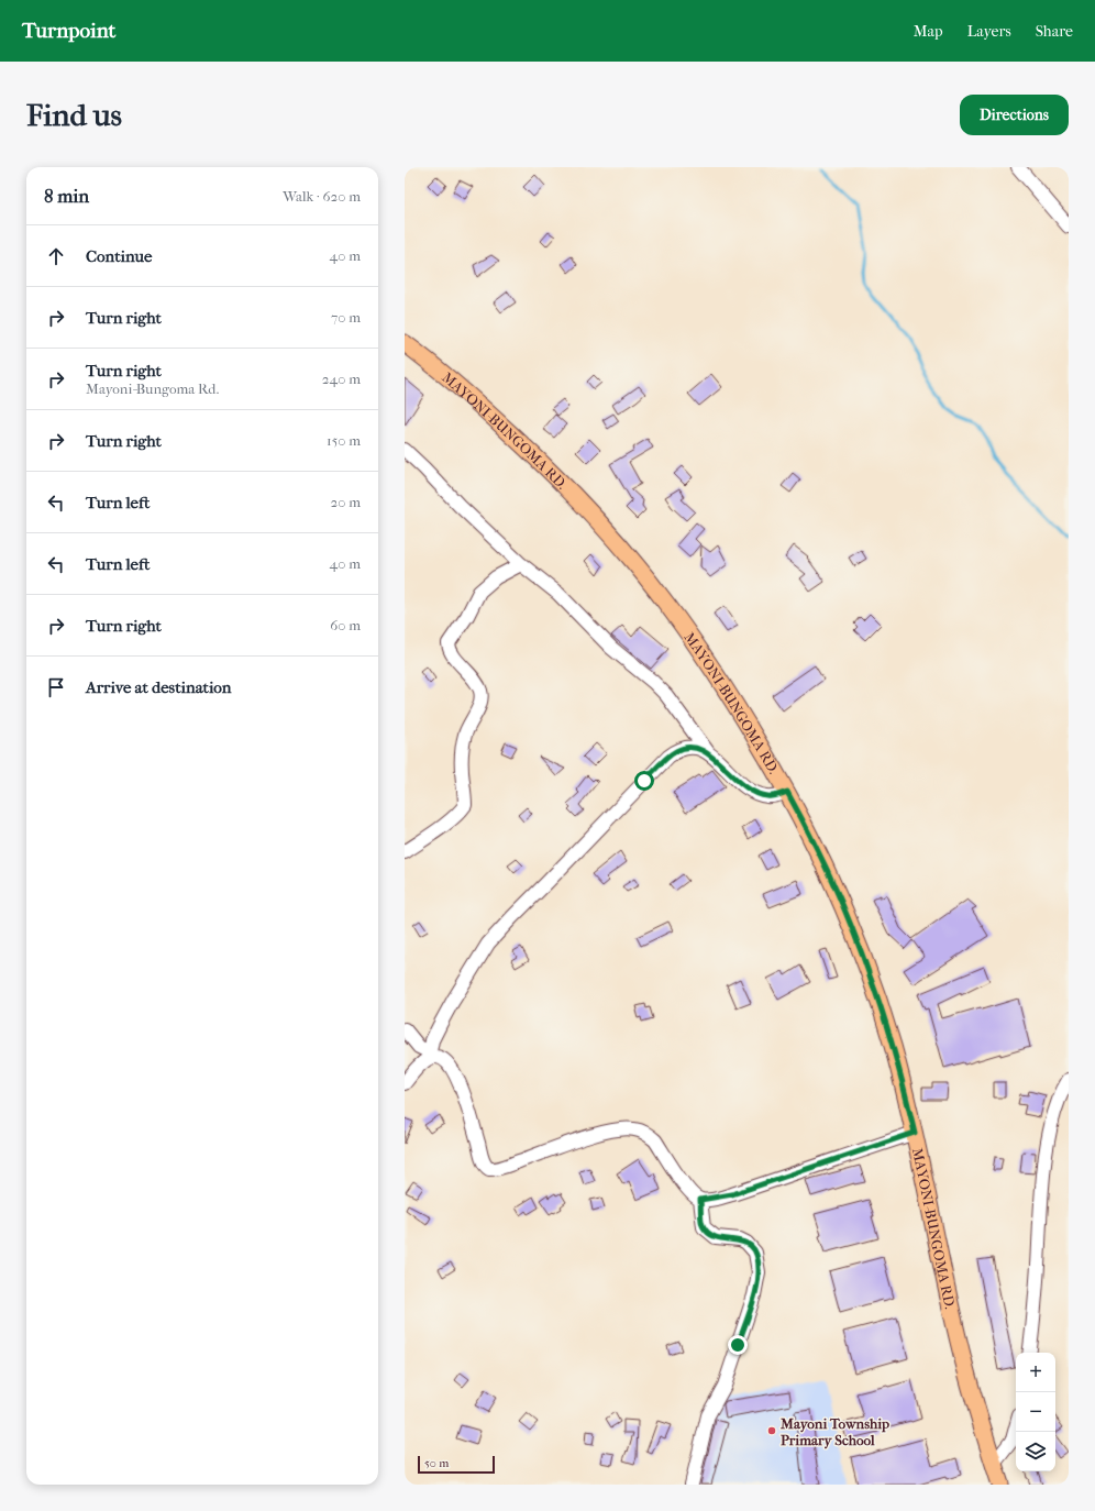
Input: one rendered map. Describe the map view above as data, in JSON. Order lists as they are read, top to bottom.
{
  "streets": {
    "main road": ["MAYONI-BUNGOMA RD."]
  },
  "places": ["Mayoni Township Primary School"],
  "scale_bar": "50 m",
  "page": {
    "header": "Turnpoint",
    "nav": ["Map", "Layers", "Share"],
    "buttons": "Directions",
    "title": "Find us",
    "heading": ["8 min", "Walk · 620 m"],
    "list": [
      ["Continue", "40 m"],
      ["Turn right", "70 m"],
      ["Turn right", "Mayoni-Bungoma Rd.", "240 m"],
      ["Turn right", "150 m"],
      ["Turn left", "20 m"],
      ["Turn left", "40 m"],
      ["Turn right", "60 m"],
      "Arrive at destination"
    ],
    "map_buttons": ["+", "−"],
    "scale": "50 m"
  }
}
